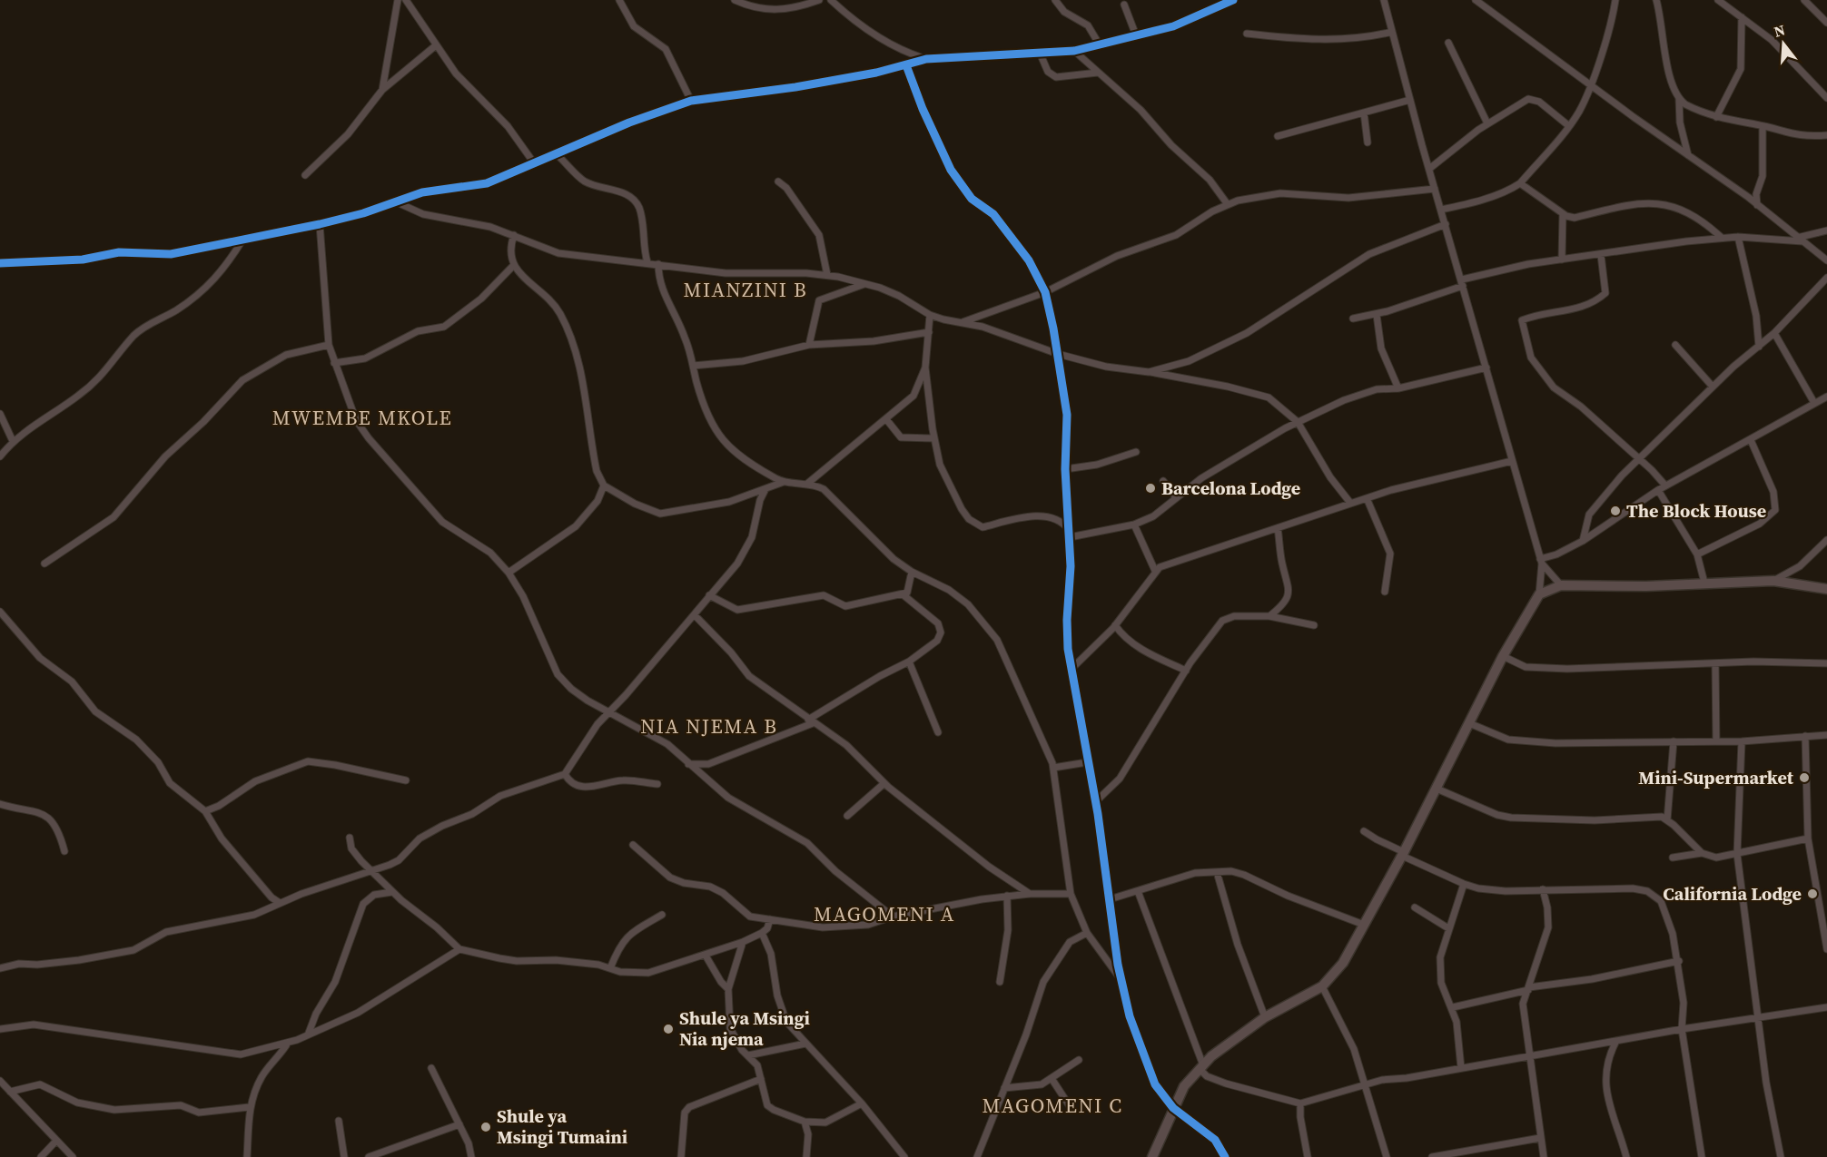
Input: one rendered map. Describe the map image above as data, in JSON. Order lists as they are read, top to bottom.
{
  "districts": [
    "MIANZINI B",
    "MWEMBE MKOLE",
    "NIA NJEMA B",
    "MAGOMENI A",
    "MAGOMENI C"
  ],
  "places": [
    "Barcelona Lodge",
    "The Block House",
    "Mini-Supermarket",
    "California Lodge",
    "Shule ya Msingi Nia njema",
    "Shule ya Msingi Tumaini"
  ],
  "north": "top"
}
